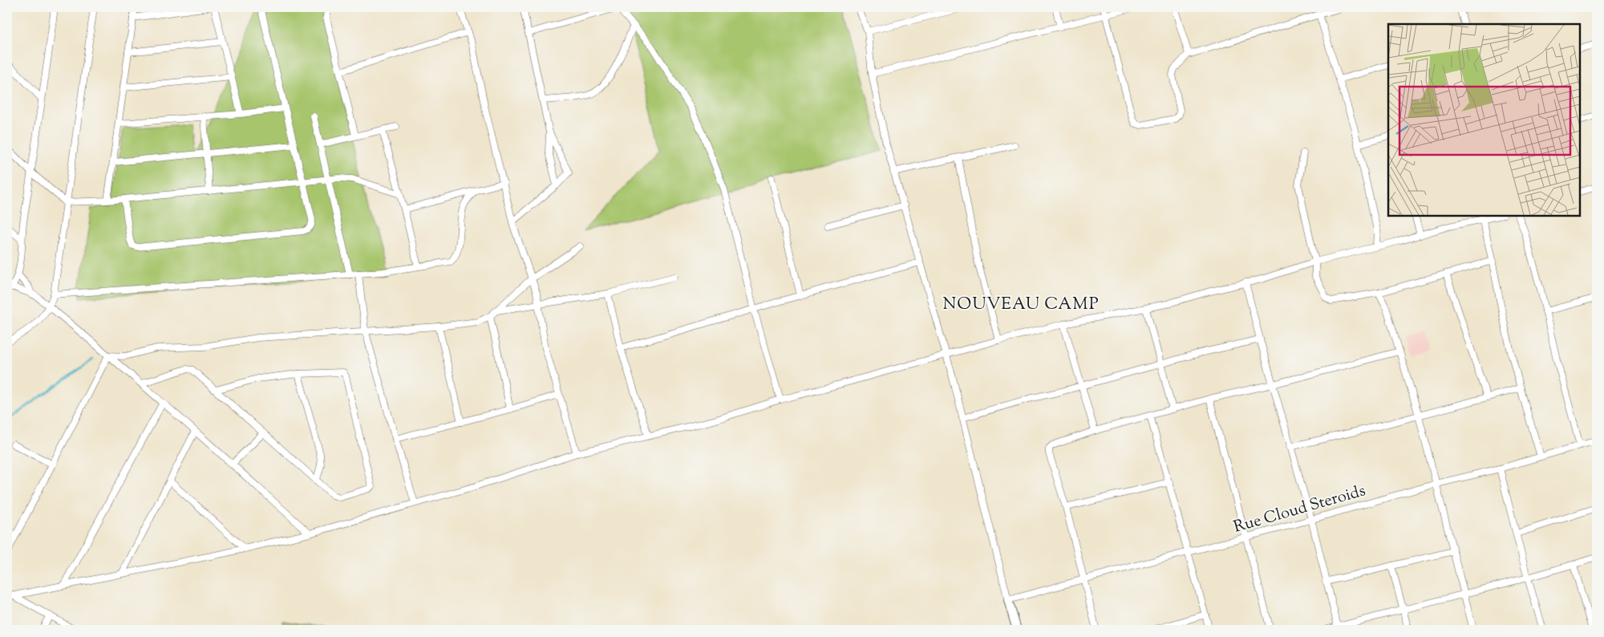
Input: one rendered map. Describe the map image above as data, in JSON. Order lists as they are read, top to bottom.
{
  "streets": {
    "street": ["Rue Cloud Steroids"]
  },
  "districts": ["NOUVEAU CAMP"]
}
